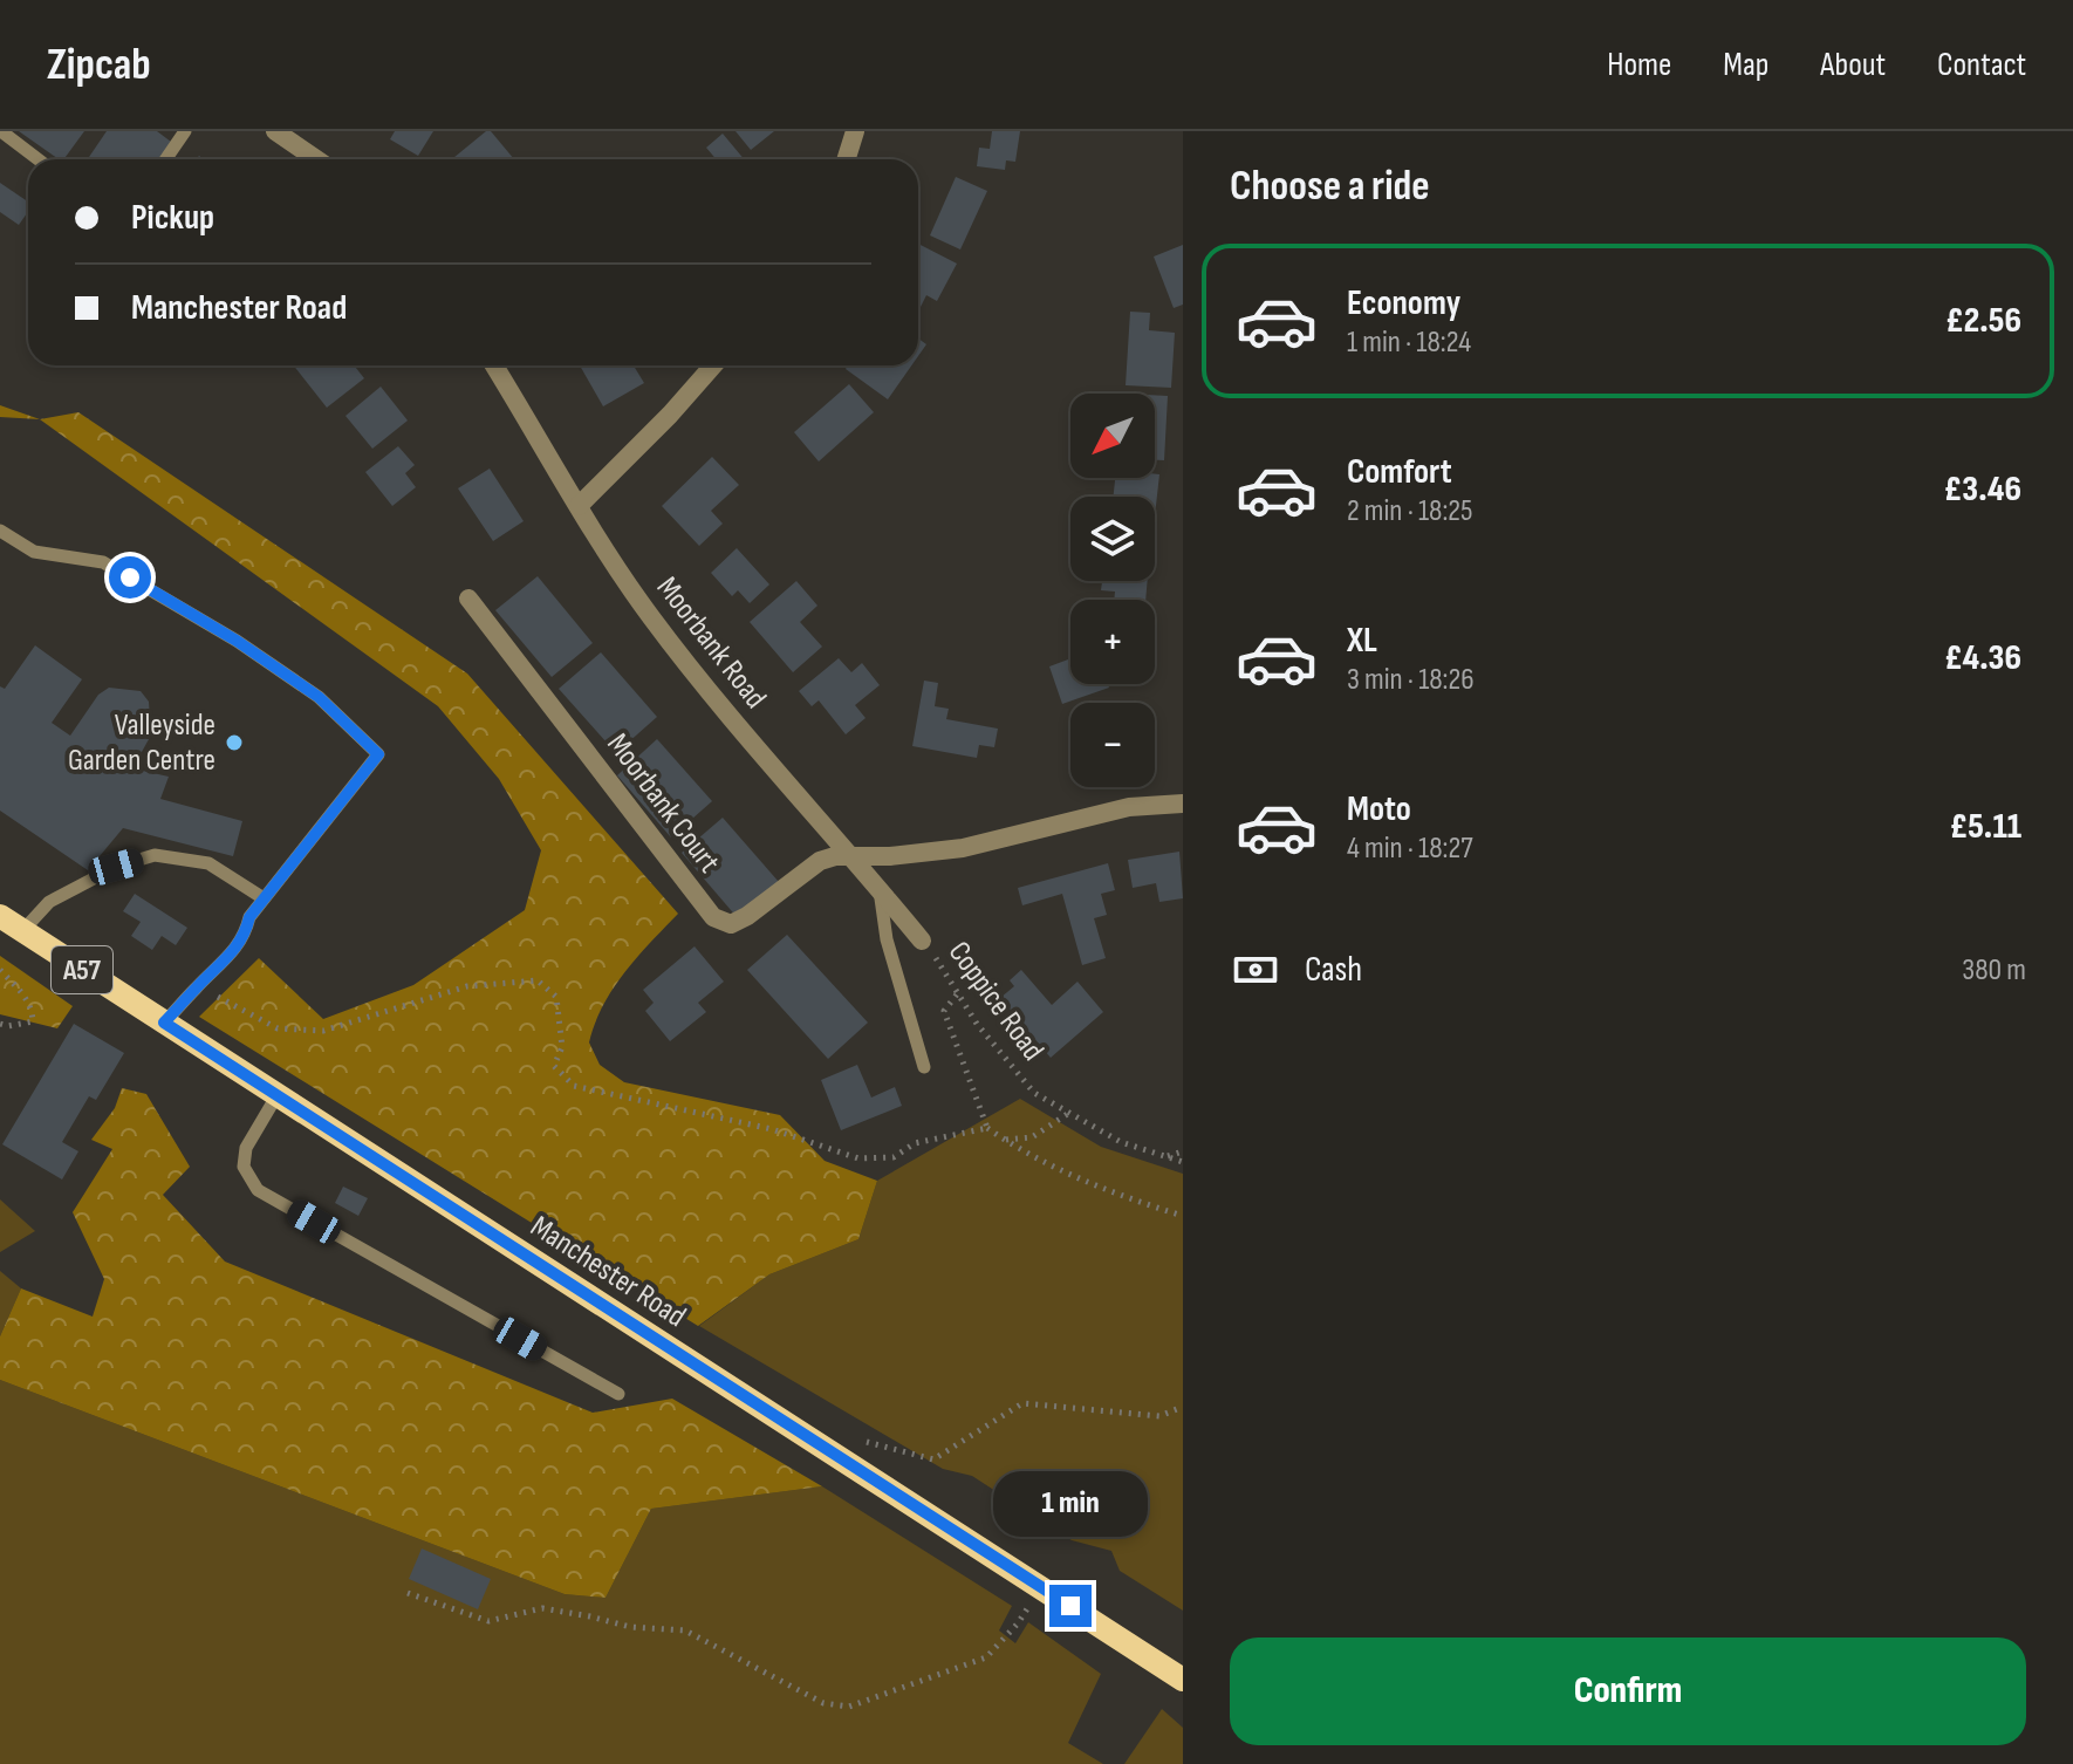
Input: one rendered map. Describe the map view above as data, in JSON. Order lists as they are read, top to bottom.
{
  "streets": {
    "main road": ["A57", "Manchester Road"],
    "street": ["Moorbank Road", "Moorbank Court"],
    "path": ["Coppice Road"]
  },
  "crossings": [
    ["Moorbank Road", "Moorbank Court"],
    ["Moorbank Road", "Coppice Road"]
  ],
  "places": ["Valleyside Garden Centre"],
  "north": "bottom left",
  "page": {
    "header": "Zipcab",
    "nav": [
      "Home",
      "Map",
      "About",
      "Contact"
    ],
    "heading": "Choose a ride",
    "banner": ["Pickup", "Manchester Road"],
    "list": [
      {
        "name": "Economy",
        "note": "1 min · 18:24",
        "value": "£2.56"
      },
      {
        "name": "Comfort",
        "note": "2 min · 18:25",
        "value": "£3.46"
      },
      {
        "name": "XL",
        "note": "3 min · 18:26",
        "value": "£4.36"
      },
      {
        "name": "Moto",
        "note": "4 min · 18:27",
        "value": "£5.11"
      }
    ],
    "map_buttons": ["+", "−"],
    "pay": ["Cash", "380 m"],
    "bubble": "1 min",
    "buttons": "Confirm"
  }
}
